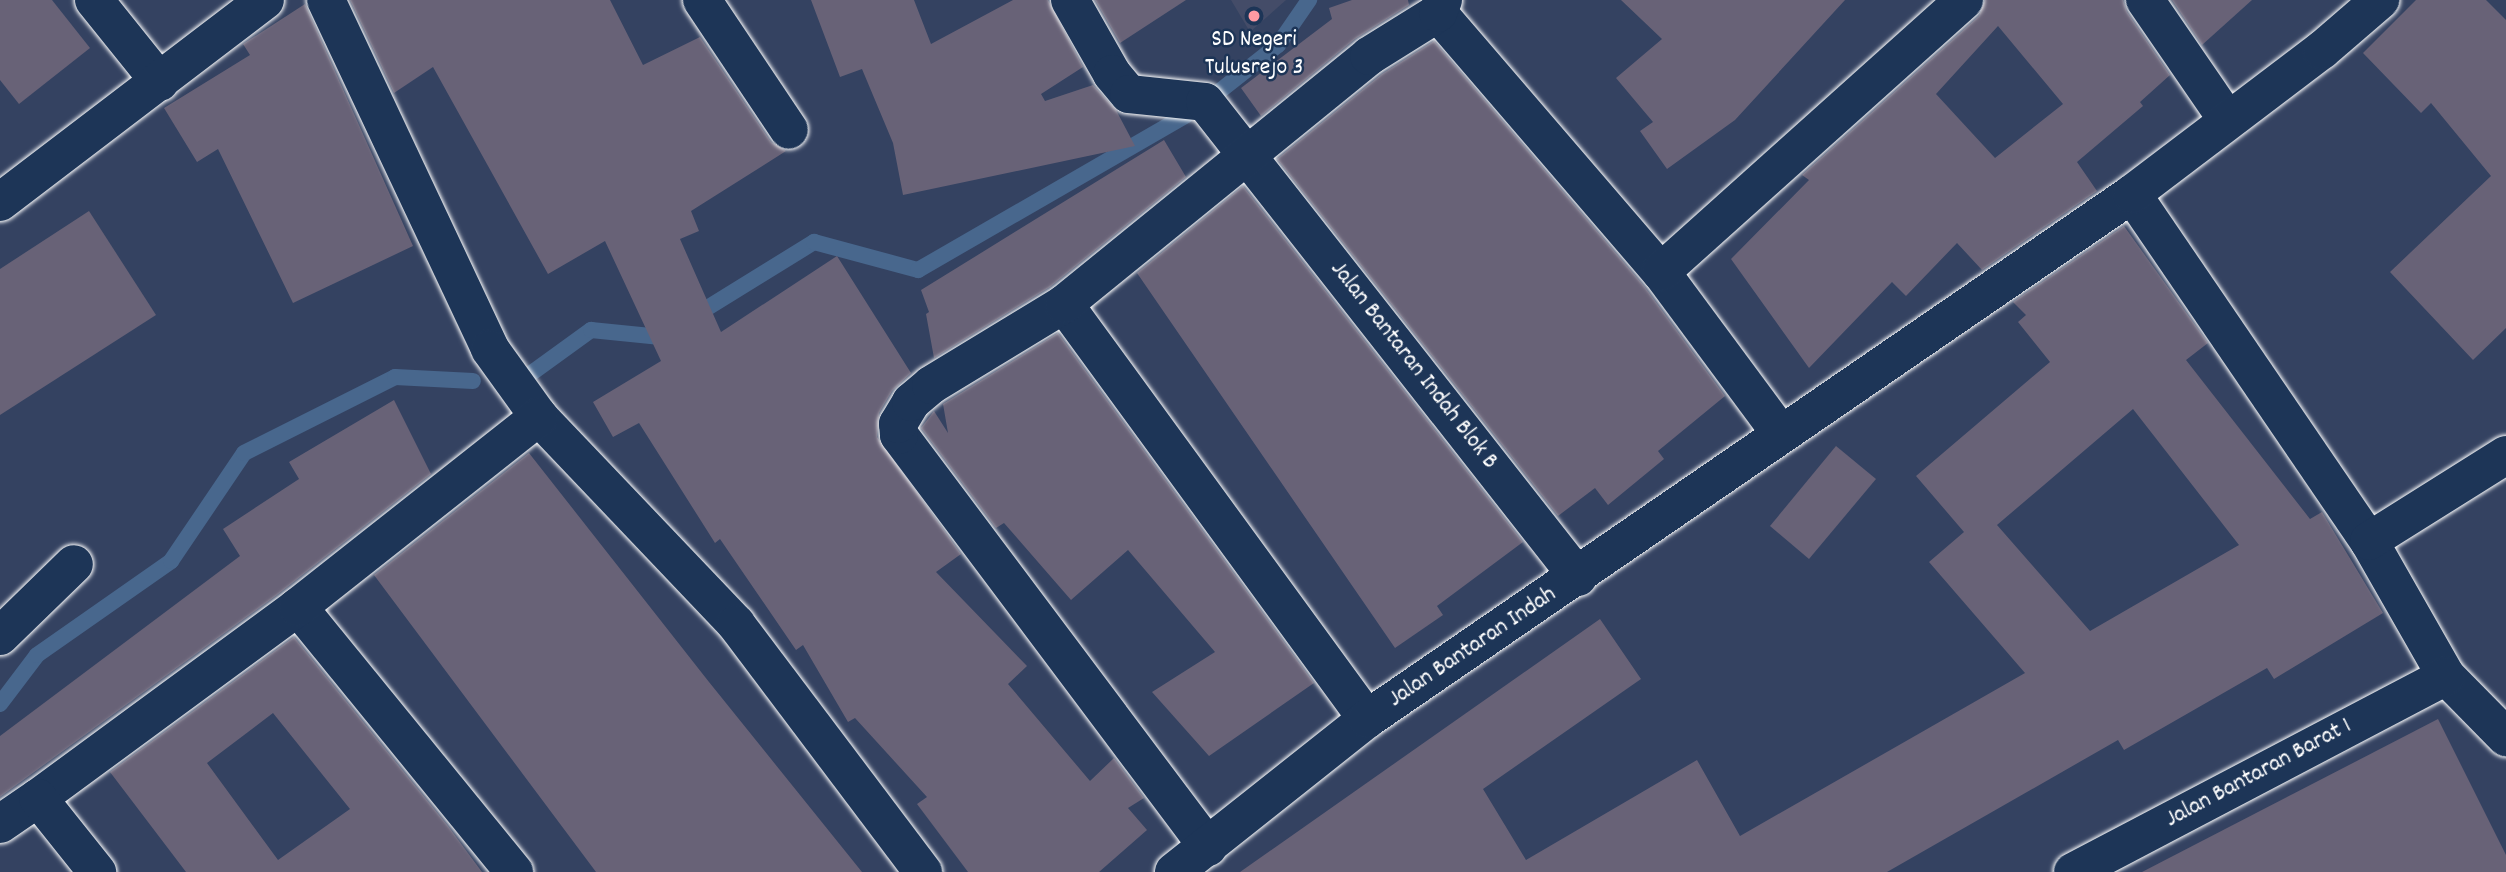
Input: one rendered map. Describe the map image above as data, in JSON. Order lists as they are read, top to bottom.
{
  "streets": {
    "street": ["Jalan Bantaran Indah Blok B", "Jalan Bantaran Indah", "Jalan Bantaran Barat 1"]
  },
  "crossings": [
    ["Jalan Bantaran Indah Blok B", "Jalan Bantaran Indah"]
  ],
  "places": ["SD Negeri Tulusrejo 3"]
}
